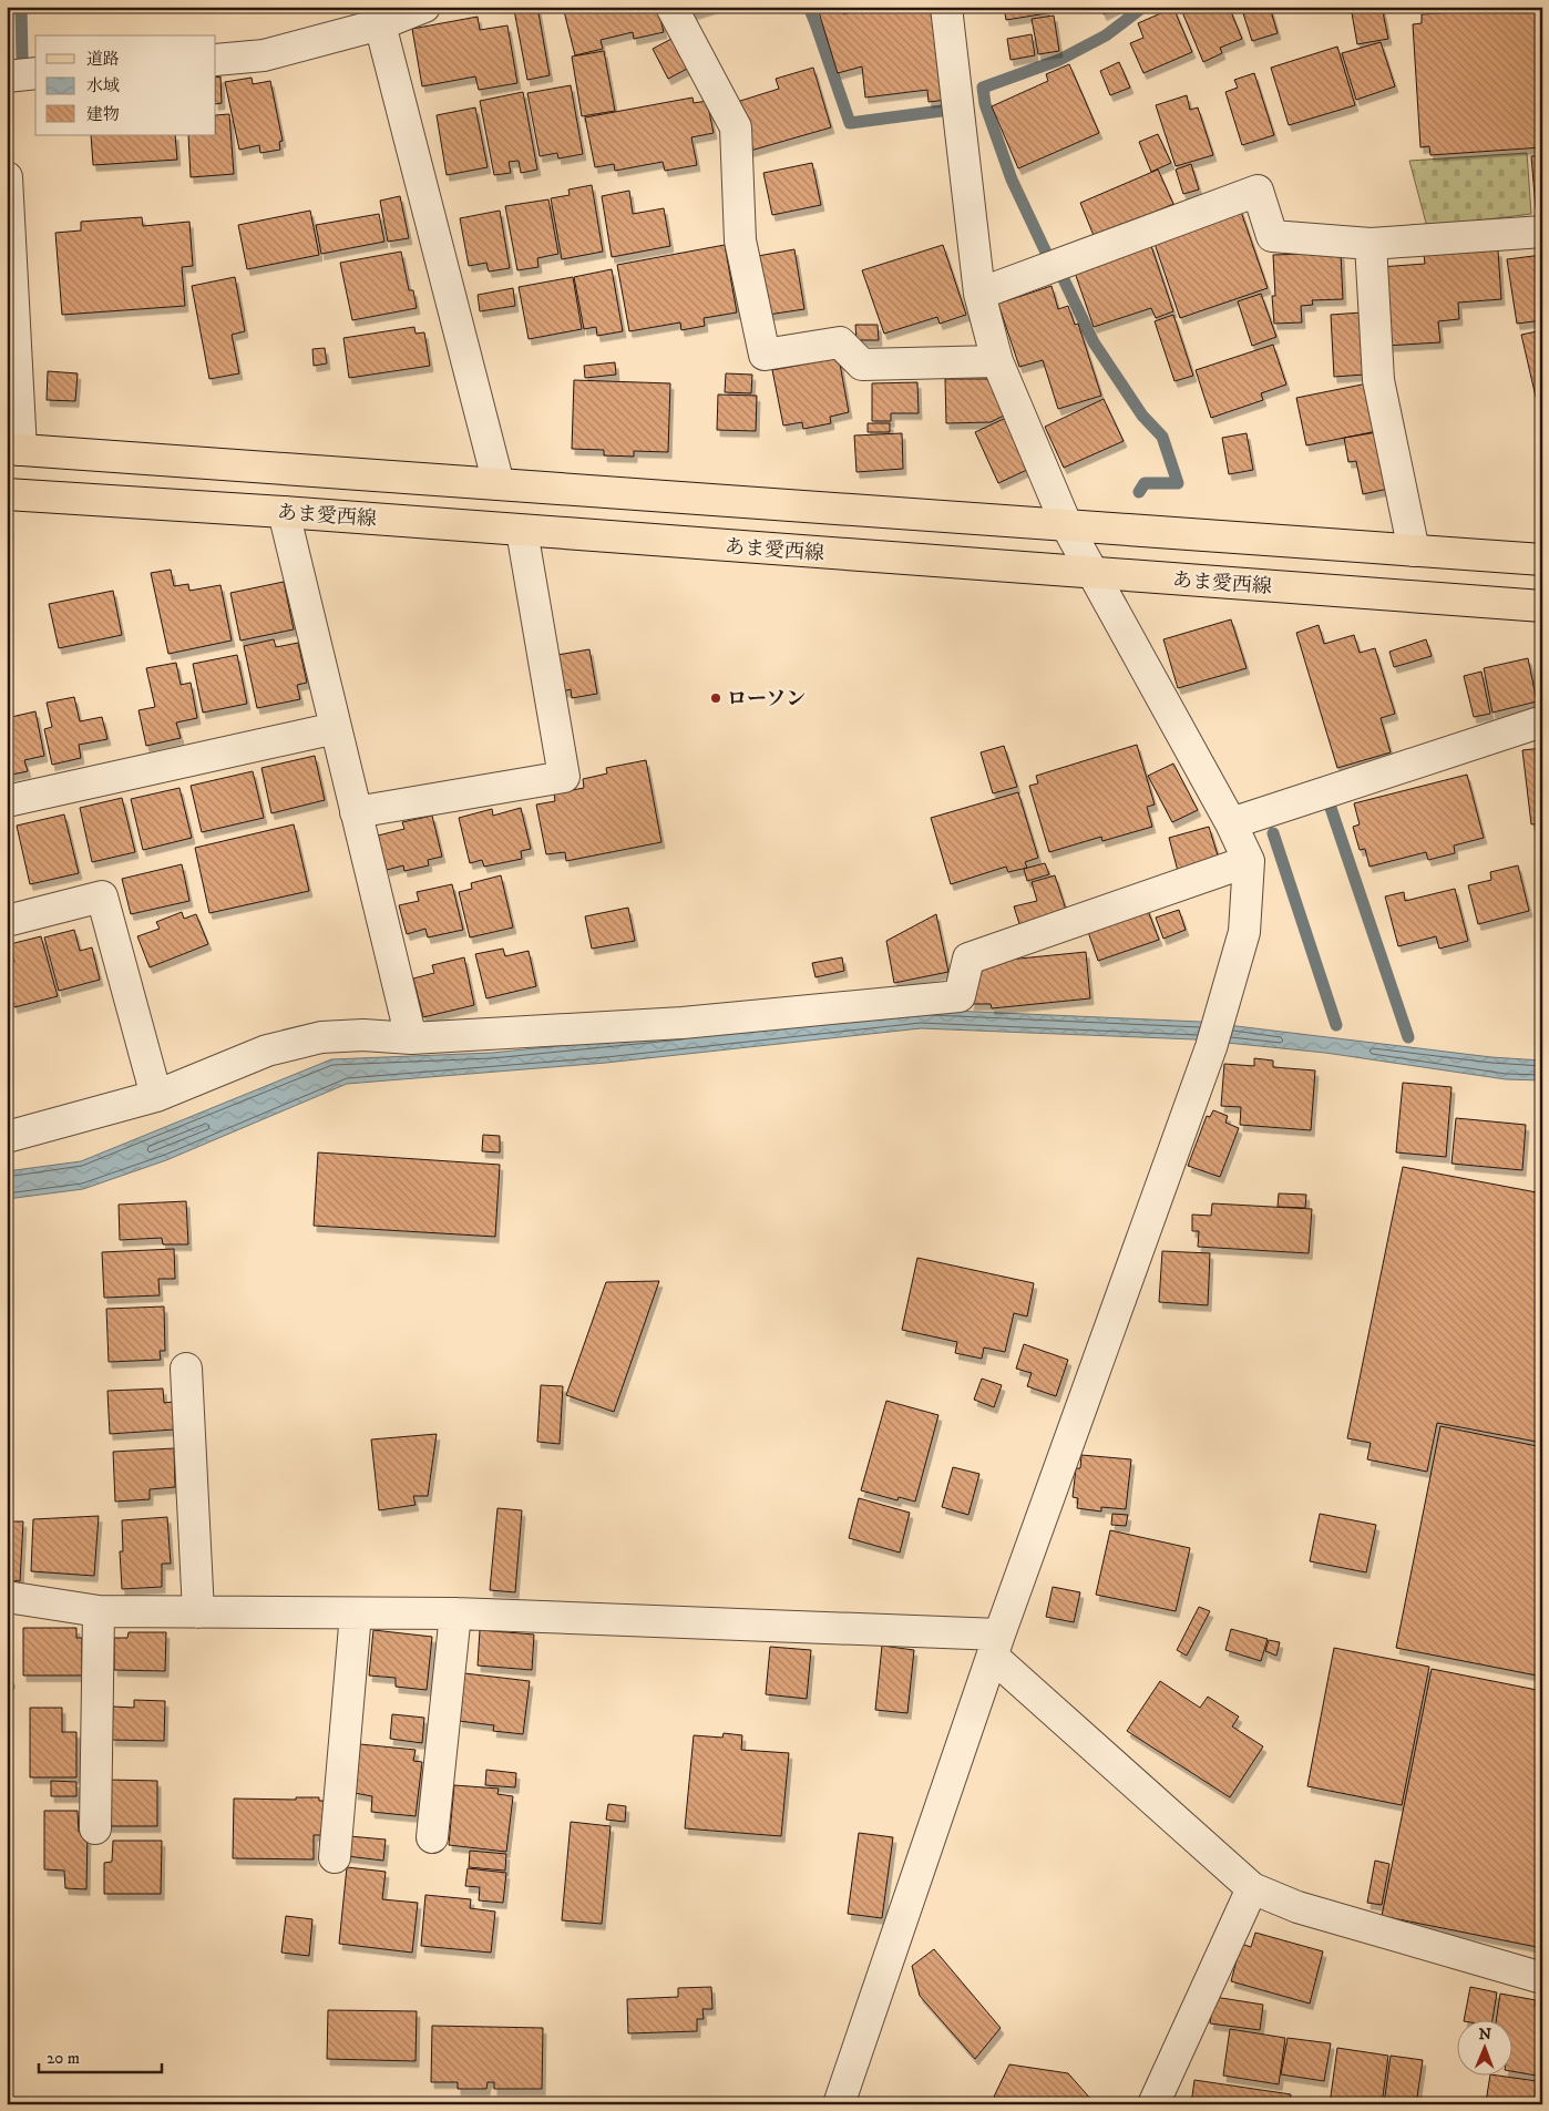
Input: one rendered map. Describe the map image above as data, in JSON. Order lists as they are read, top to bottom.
{
  "streets": {
    "main road": ["あま愛西線"]
  },
  "places": ["ローソン"],
  "legend": ["道路", "水域", "建物"],
  "scale_bar": "20 m",
  "north": "top"
}
